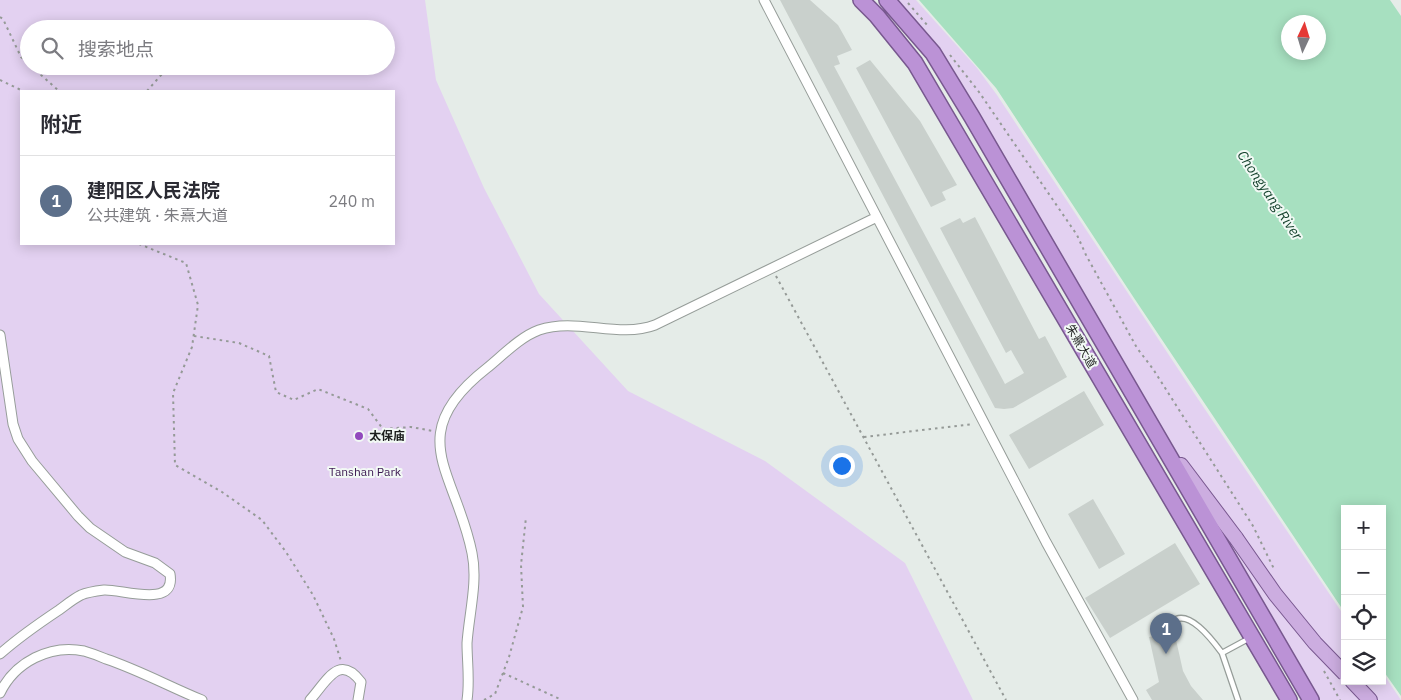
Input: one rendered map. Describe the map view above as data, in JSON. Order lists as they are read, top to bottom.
{
  "streets": {
    "highway": ["朱熹大道"]
  },
  "water": ["Chongyang River"],
  "parks": ["Tanshan Park"],
  "places": ["太保庙"],
  "north": "top",
  "page": {
    "search": "搜索地点",
    "heading": "附近",
    "list": [
      {
        "mark": "1",
        "name": "建阳区人民法院",
        "note": "公共建筑 · 朱熹大道",
        "value": "240 m"
      }
    ],
    "map_buttons": ["+", "−"],
    "pins": "1"
  }
}
